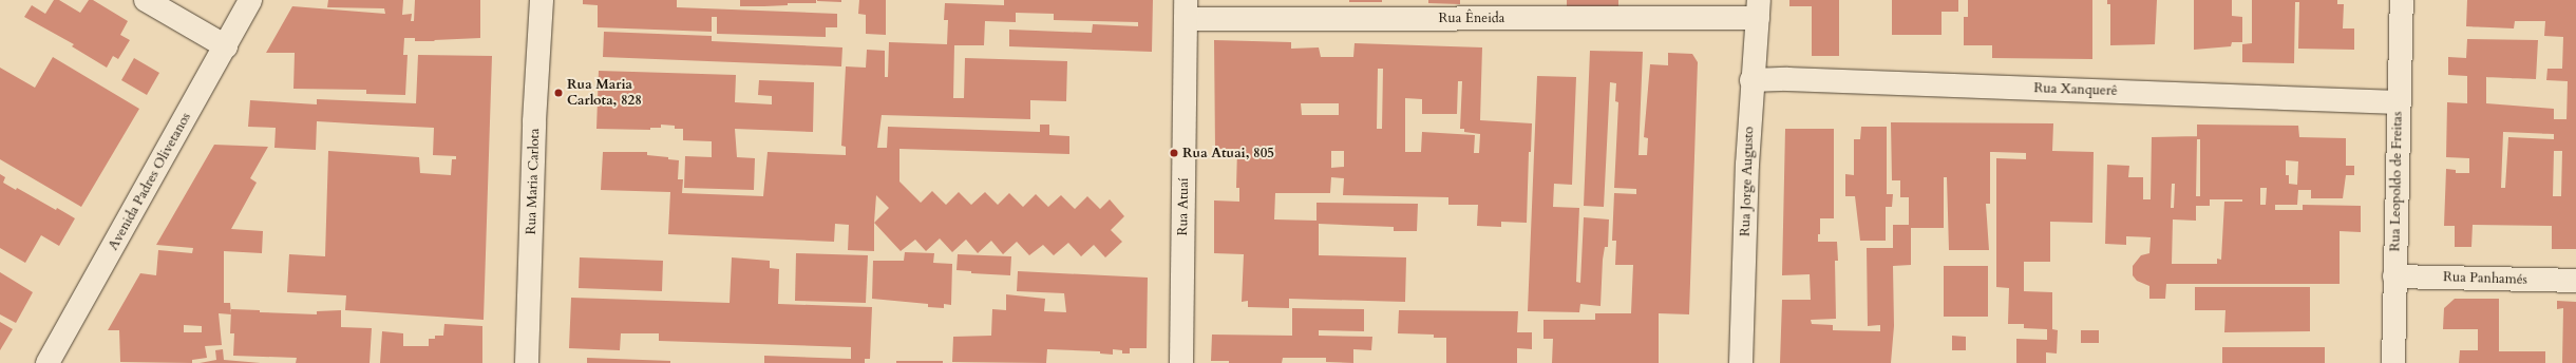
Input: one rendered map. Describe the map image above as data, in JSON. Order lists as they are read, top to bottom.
{
  "streets": {
    "street": [
      "Rua Êneida",
      "Rua Xanquerê",
      "Avenida Padres Olivetanos",
      "Rua Maria Carlota",
      "Rua Jorge Augusto",
      "Rua Leopoldo de Freitas",
      "Rua Atuaí",
      "Rua Panhamés"
    ]
  },
  "crossings": [
    ["Rua Êneida", "Rua Jorge Augusto"],
    ["Rua Êneida", "Rua Atuaí"],
    ["Rua Xanquerê", "Rua Jorge Augusto"],
    ["Rua Xanquerê", "Rua Leopoldo de Freitas"],
    ["Rua Leopoldo de Freitas", "Rua Panhamés"]
  ],
  "places": ["Rua Maria Carlota, 828", "Rua Atuai, 805"]
}
